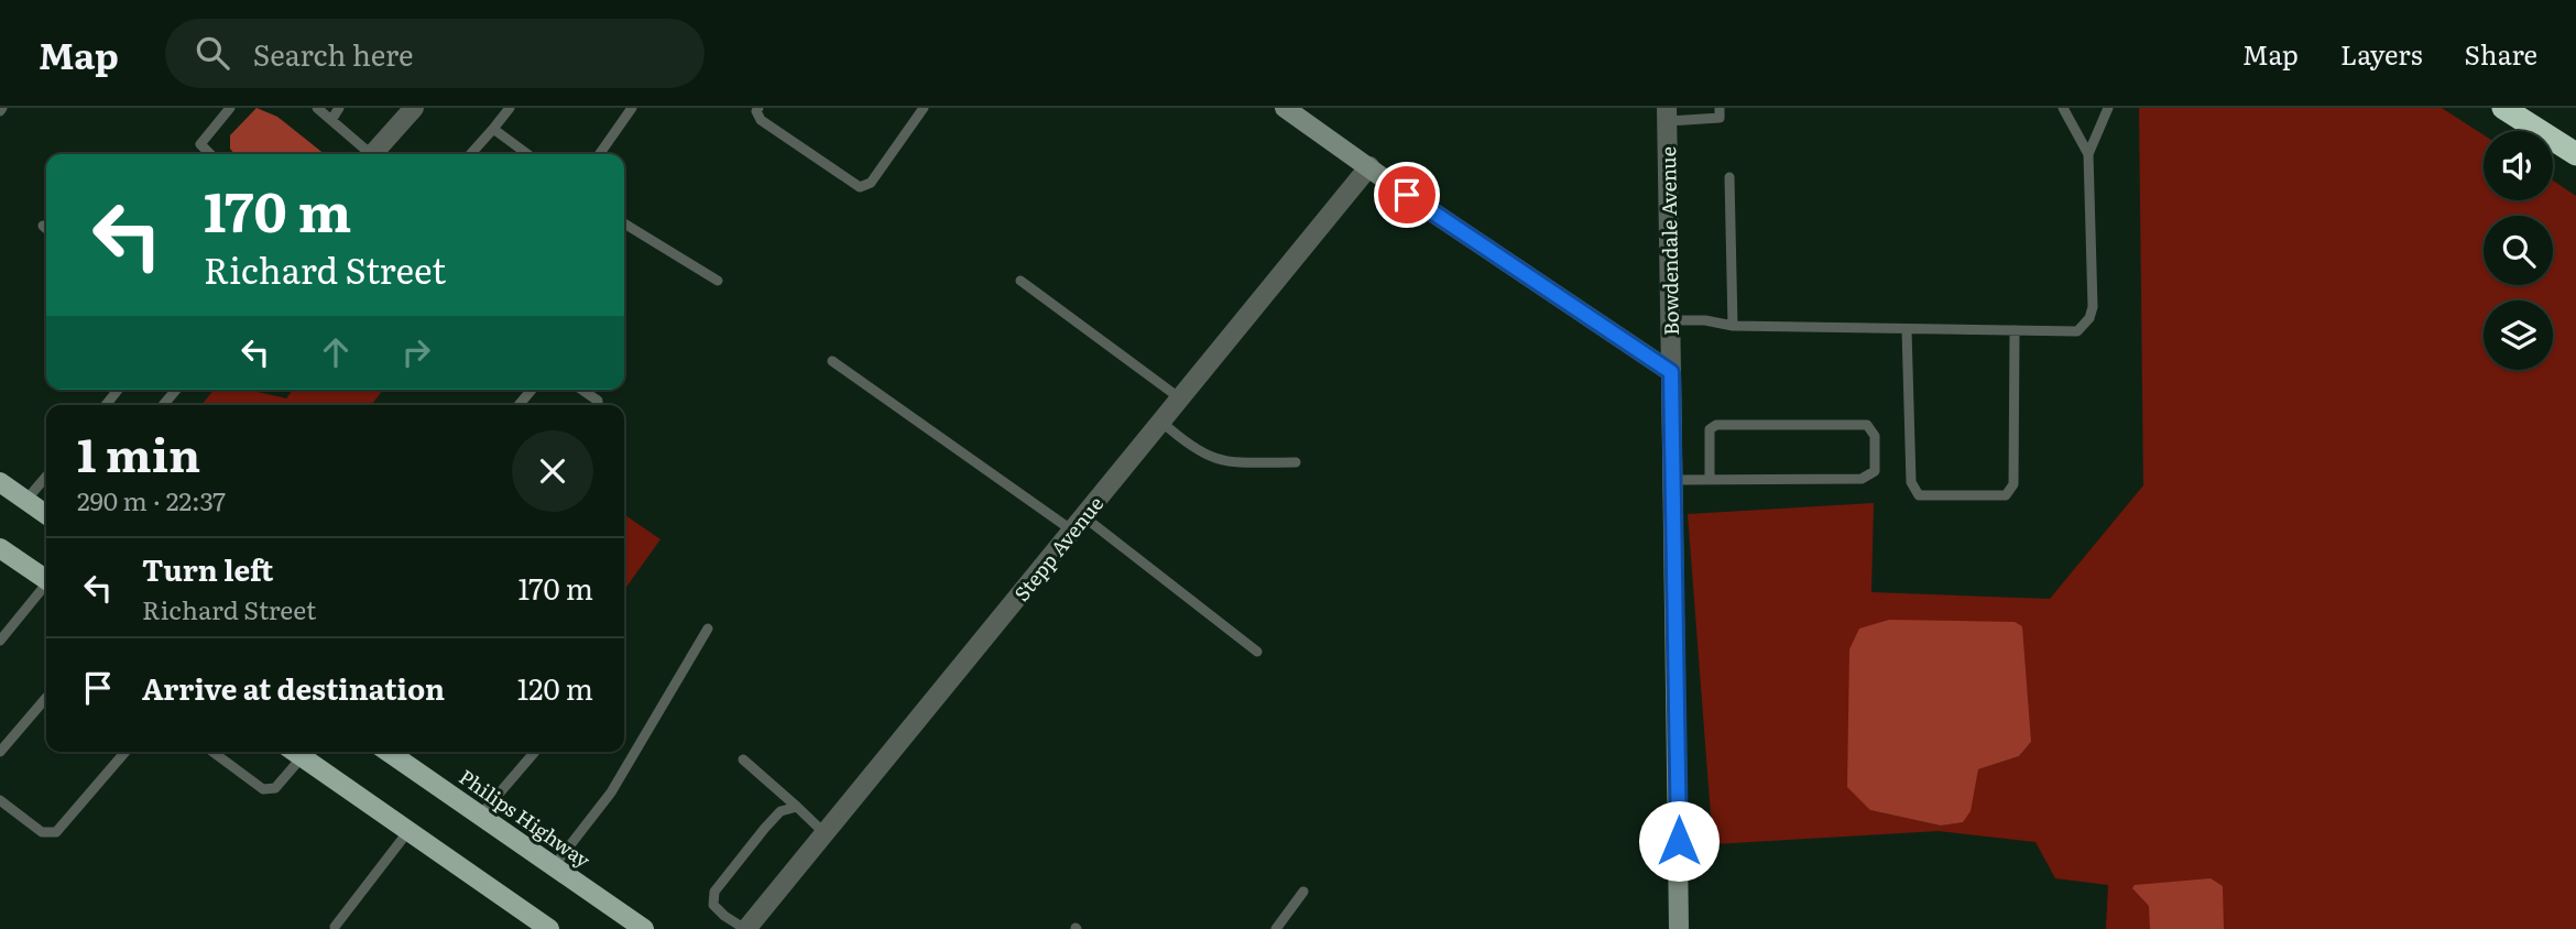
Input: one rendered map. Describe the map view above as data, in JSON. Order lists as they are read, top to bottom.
{
  "streets": {
    "main road": ["Philips Highway"],
    "street": ["Bowdendale Avenue", "Stepp Avenue"]
  },
  "page": {
    "header": "Map",
    "search": "Search here",
    "nav": ["Map", "Layers", "Share"],
    "turn": ["170 m", "Richard Street"],
    "heading": ["1 min", "290 m · 22:37"],
    "list": [
      {
        "name": "Turn left",
        "note": "Richard Street",
        "value": "170 m"
      },
      {
        "name": "Arrive at destination",
        "value": "120 m"
      }
    ]
  }
}
